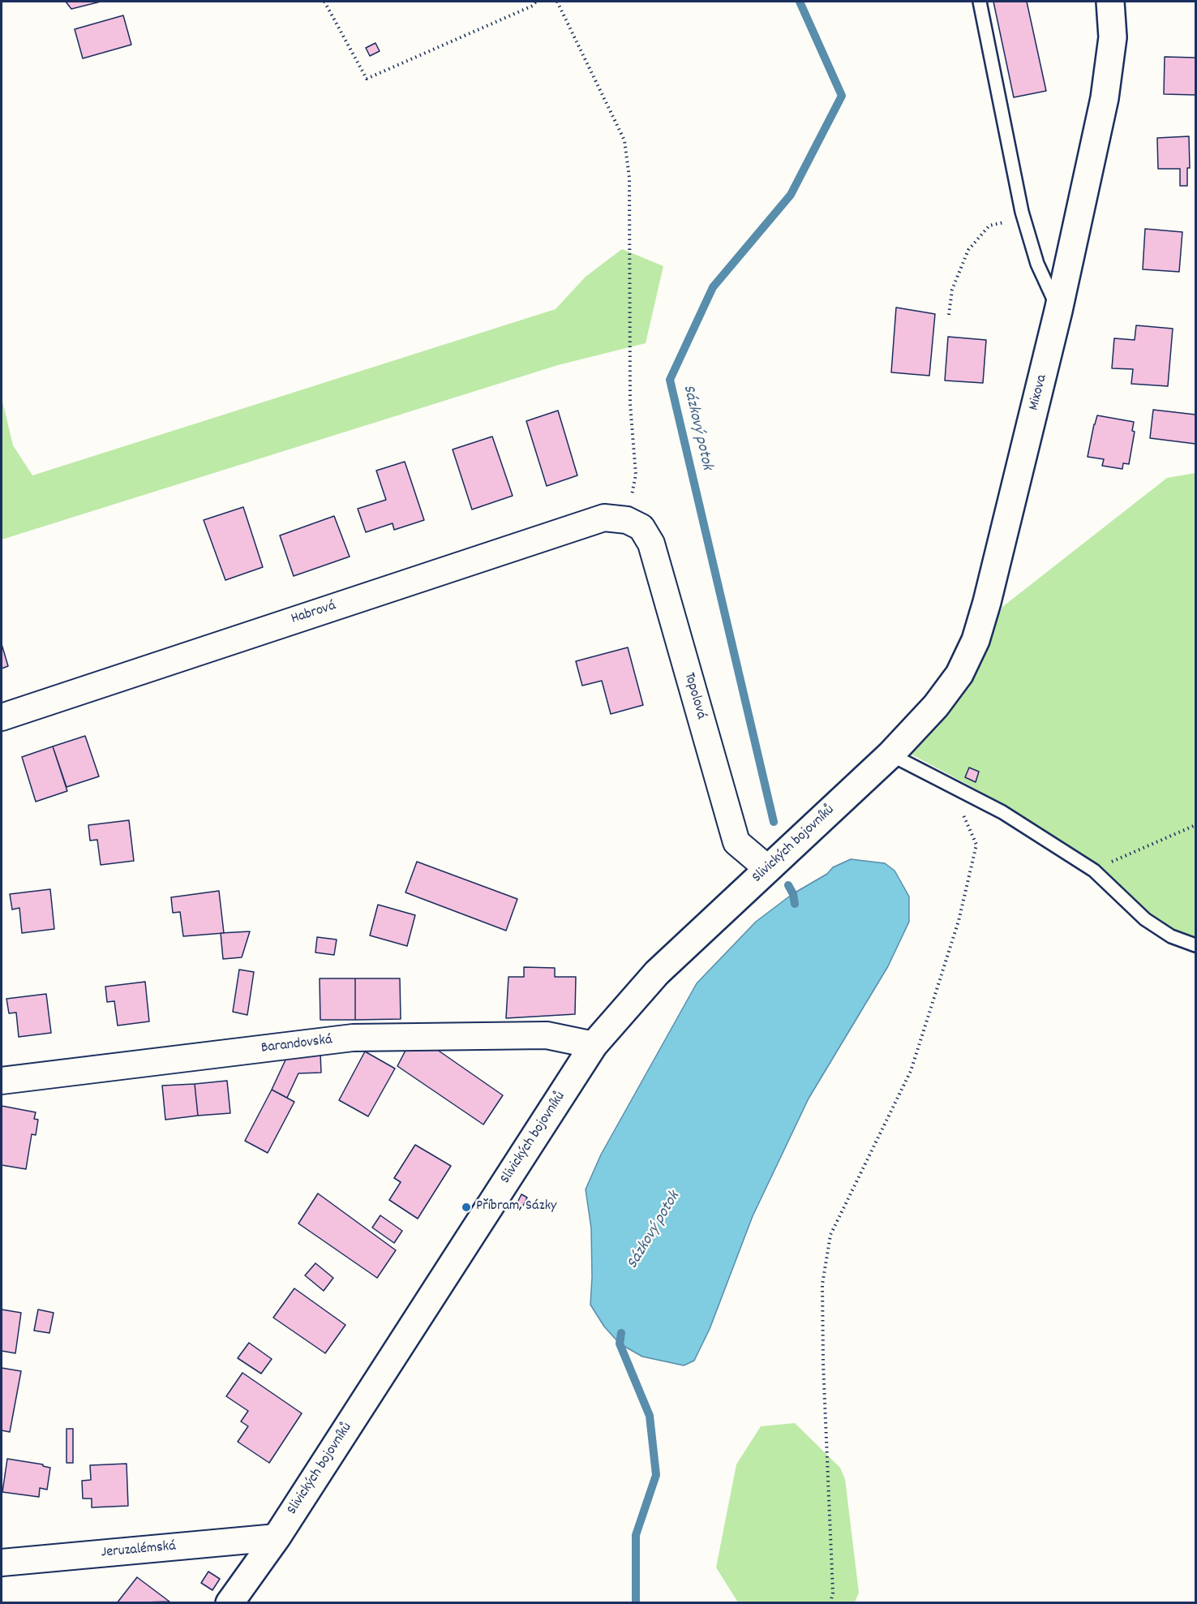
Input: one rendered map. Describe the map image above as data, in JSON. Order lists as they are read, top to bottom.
{
  "streets": {
    "street": [
      "Mixova",
      "Habrová",
      "Topolová",
      "Slivických bojovníků",
      "Barandovská",
      "Jeruzalémská"
    ]
  },
  "crossings": [
    ["Mixova", "Slivických bojovníků"],
    ["Habrová", "Topolová"],
    ["Topolová", "Slivických bojovníků"],
    ["Slivických bojovníků", "Barandovská"],
    ["Slivických bojovníků", "Jeruzalémská"]
  ],
  "water": ["Sázkový potok"],
  "places": ["Příbram, Sázky"]
}
